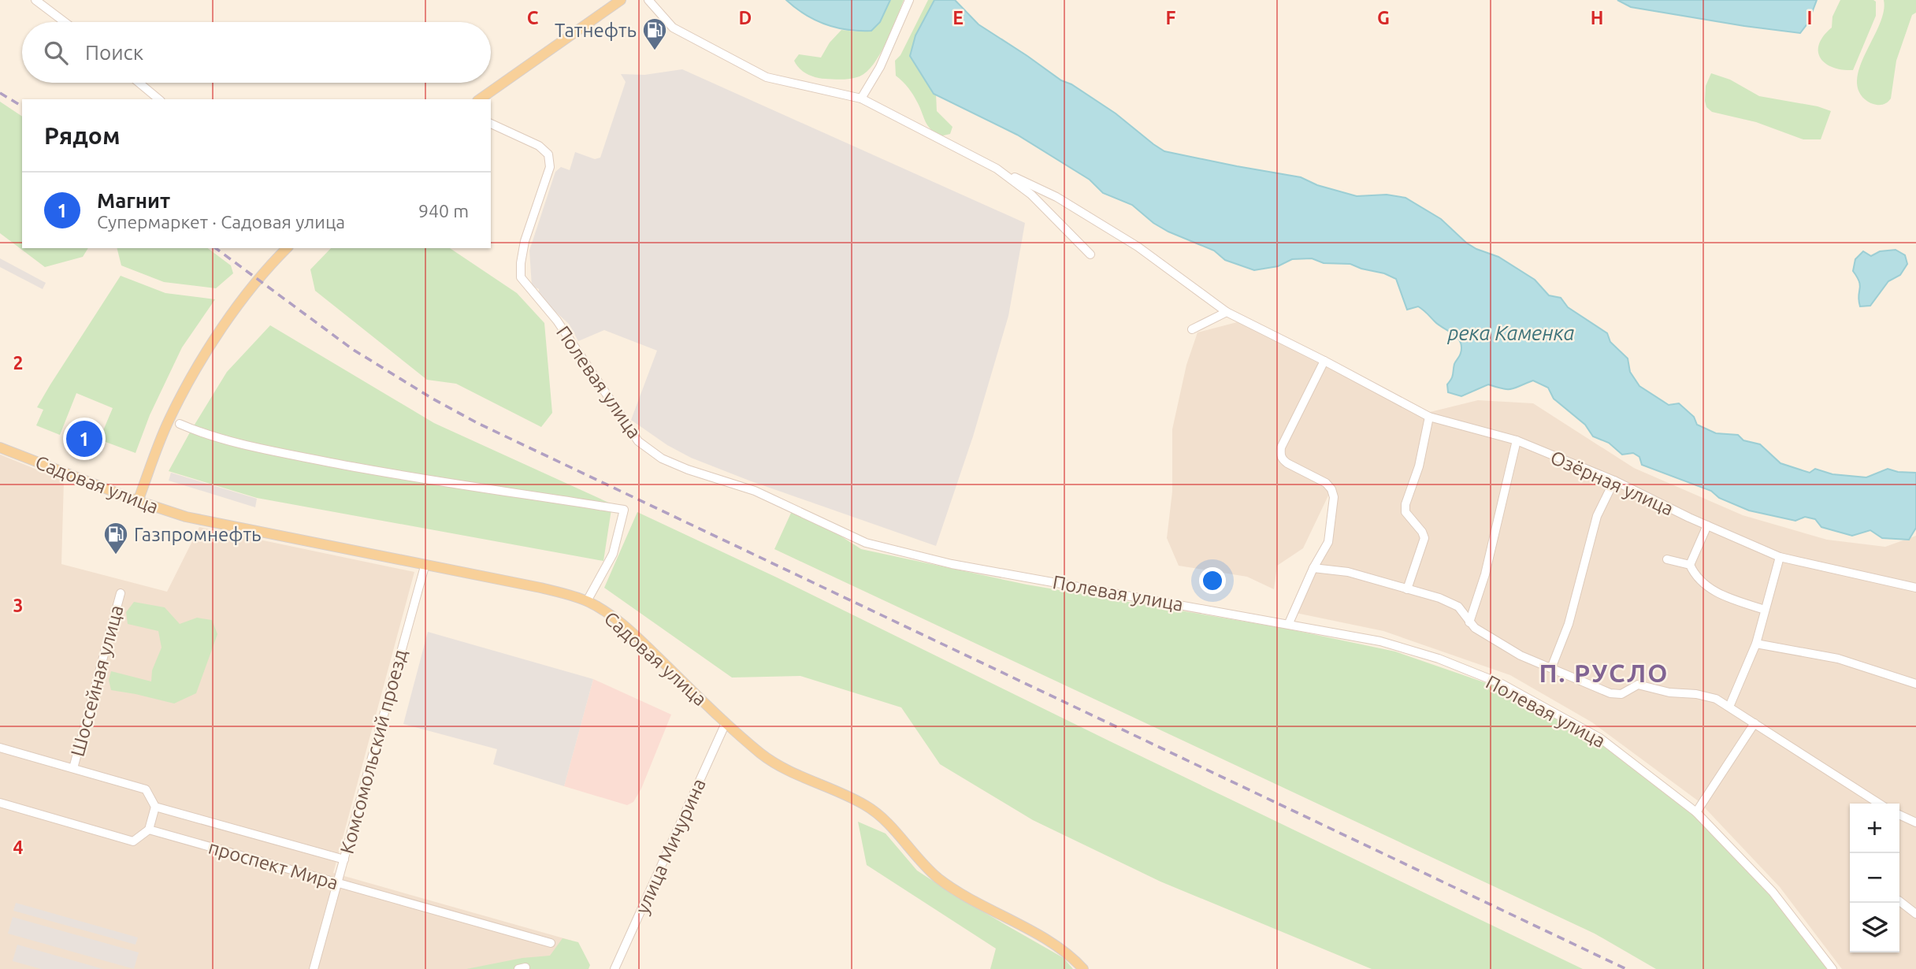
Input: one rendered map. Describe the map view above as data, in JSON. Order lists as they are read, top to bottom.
{
  "streets": {
    "main road": ["Садовая улица"],
    "street": [
      "Полевая улица",
      "Озёрная улица",
      "Шоссейная улица",
      "Комсомольский проезд",
      "улица Мичурина",
      "проспект Мира"
    ]
  },
  "crossings": [
    ["Садовая улица", "Комсомольский проезд"],
    ["Садовая улица", "улица Мичурина"],
    ["Комсомольский проезд", "проспект Мира"]
  ],
  "districts": ["П. РУСЛО"],
  "water": ["река Каменка"],
  "places": {
    "fuel station": ["Татнефть", "Газпромнефть"]
  },
  "page": {
    "search": "Поиск",
    "heading": "Рядом",
    "list": [
      {
        "mark": "1",
        "name": "Магнит",
        "note": "Супермаркет · Садовая улица",
        "value": "940 m"
      }
    ],
    "pins": "1",
    "map_buttons": ["+", "−"]
  },
  "grid": {
    "columns": [
      "C",
      "D",
      "E",
      "F",
      "G",
      "H",
      "I"
    ],
    "rows": ["2", "3", "4"]
  }
}
